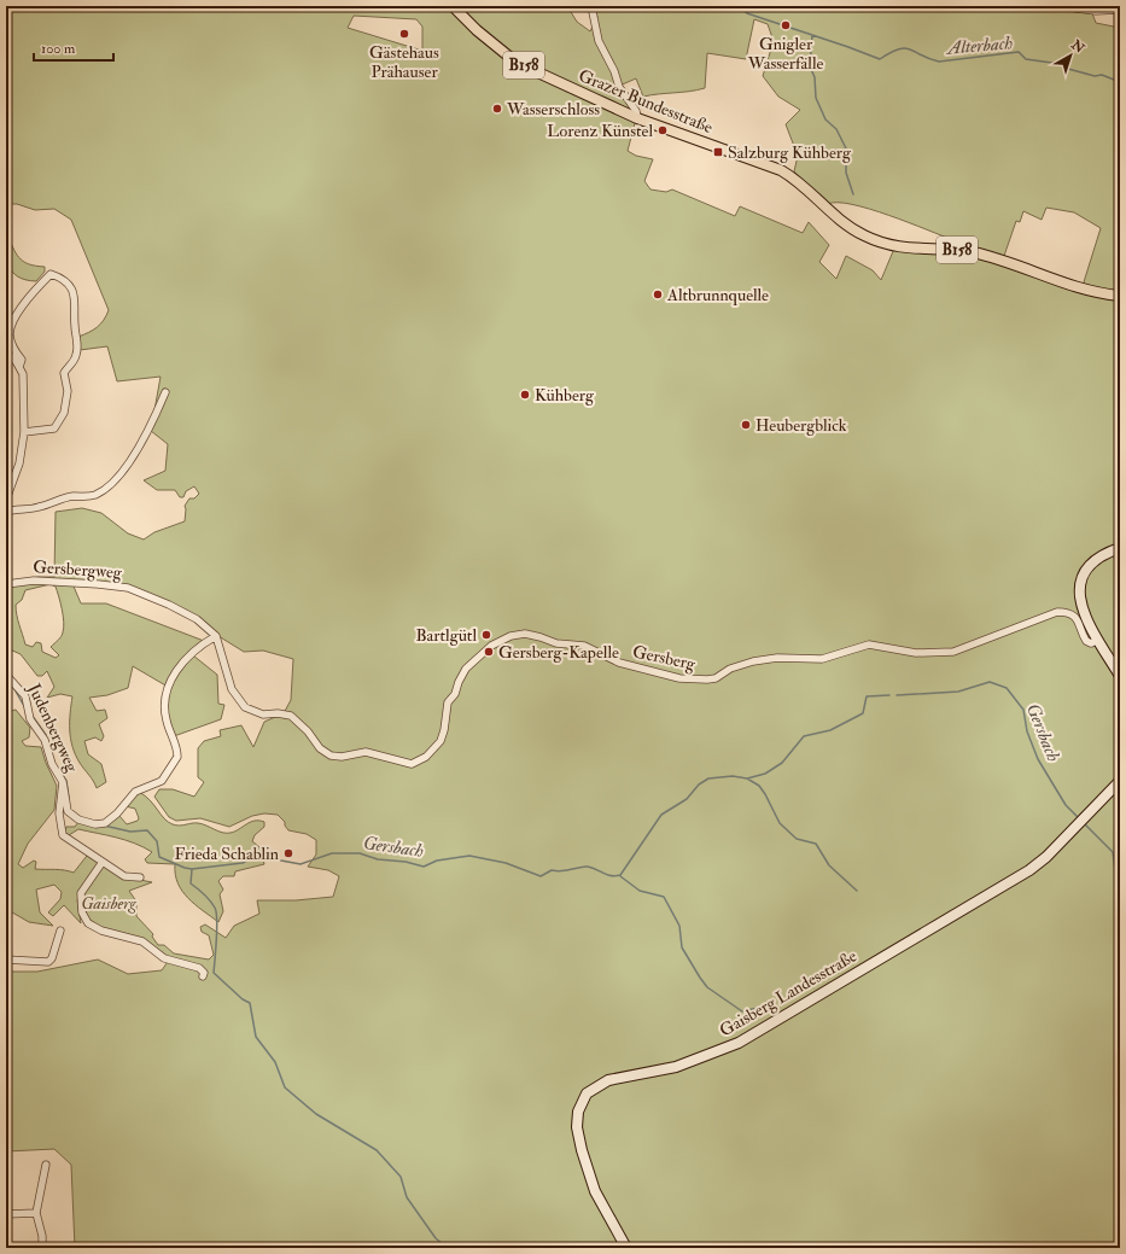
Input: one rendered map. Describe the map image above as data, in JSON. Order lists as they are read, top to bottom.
{
  "streets": {
    "main road": ["B158", "Grazer Bundesstraße", "Gaisberg Landesstraße"],
    "street": ["Gersbergweg", "Gersberg", "Judenbergweg"]
  },
  "crossings": [
    ["Gersbergweg", "Gersberg"]
  ],
  "water": ["Alterbach", "Gersbach"],
  "parks": ["Gaisberg"],
  "places": {
    "other": [
      "Gnigler Wasserfälle",
      "Gästehaus Prähauser",
      "Wasserschloss",
      "Lorenz Künstel",
      "Altbrunnquelle",
      "Kühberg",
      "Heubergblick",
      "Bartlgütl",
      "Gersberg-Kapelle",
      "Frieda Schablin"
    ],
    "transit": ["Salzburg Kühberg"]
  },
  "scale_bar": "100 m",
  "north": "top right"
}
